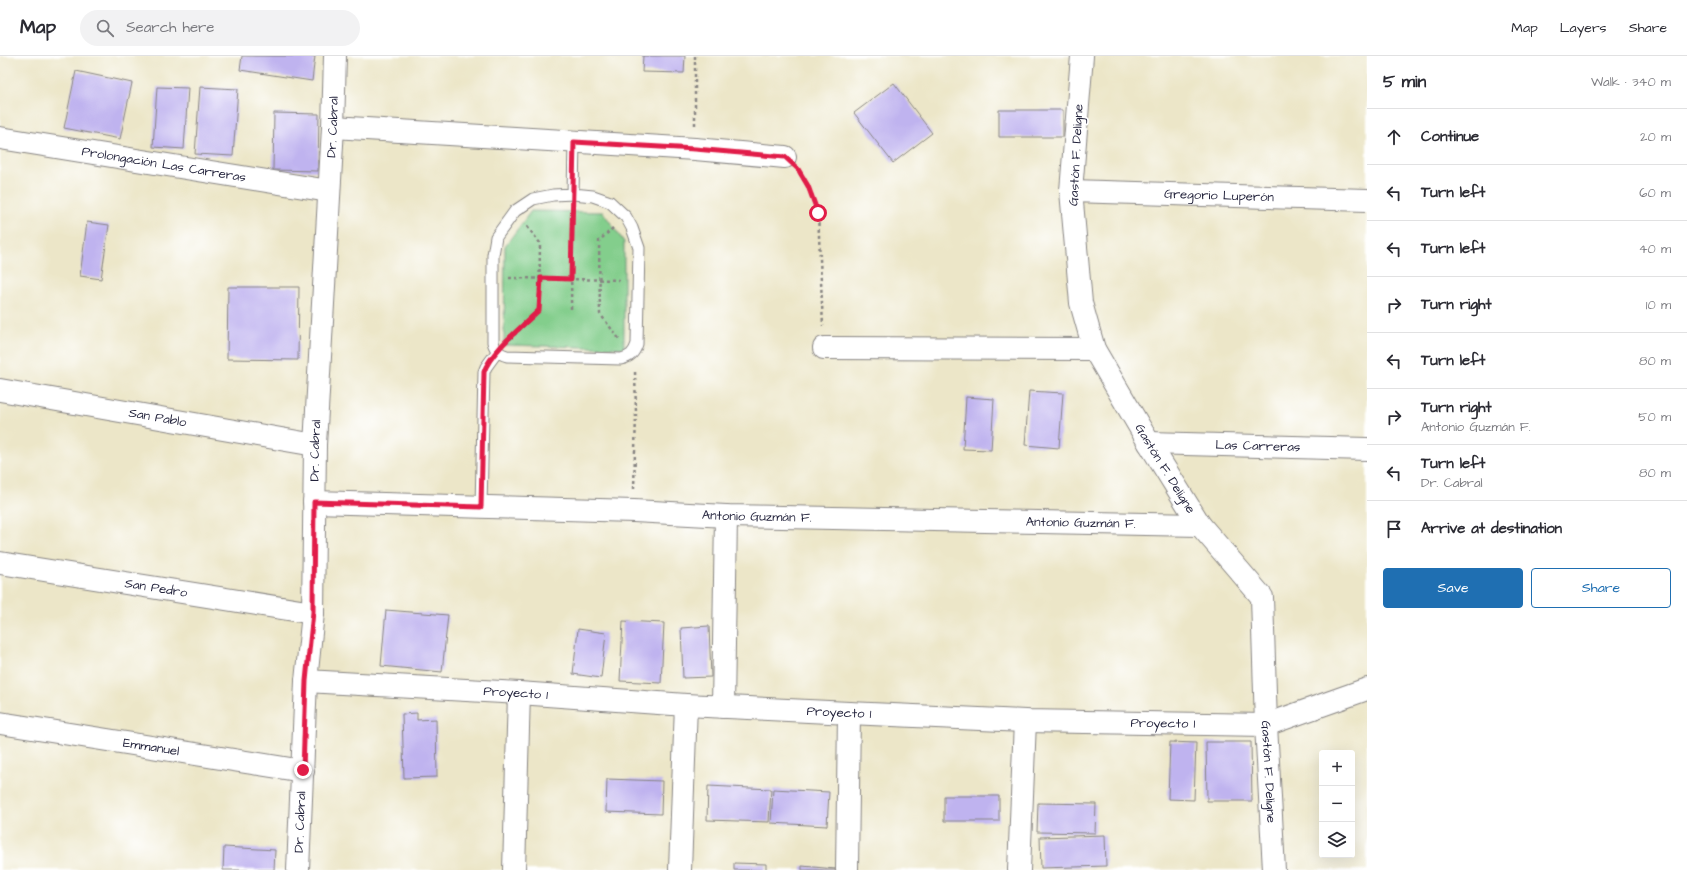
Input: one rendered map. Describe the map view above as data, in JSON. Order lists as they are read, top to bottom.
{
  "streets": {
    "street": [
      "Dr. Cabral",
      "Gastón F. Deligne",
      "Prolongación Las Carreras",
      "Gregorio Luperón",
      "San Pablo",
      "Las Carreras",
      "Antonio Guzmán F.",
      "San Pedro",
      "Proyecto 1",
      "Emmanuel"
    ]
  },
  "crossings": [
    ["Dr. Cabral", "Prolongación Las Carreras"],
    ["Dr. Cabral", "San Pablo"],
    ["Dr. Cabral", "Antonio Guzmán F."],
    ["Dr. Cabral", "San Pedro"],
    ["Dr. Cabral", "Proyecto 1"],
    ["Dr. Cabral", "Emmanuel"],
    ["Gastón F. Deligne", "Gregorio Luperón"],
    ["Gastón F. Deligne", "Las Carreras"],
    ["Gastón F. Deligne", "Antonio Guzmán F."],
    ["Gastón F. Deligne", "Proyecto 1"]
  ],
  "page": {
    "header": "Map",
    "search": "Search here",
    "nav": ["Map", "Layers", "Share"],
    "heading": ["5 min", "Walk · 340 m"],
    "list": [
      ["Continue", "20 m"],
      ["Turn left", "60 m"],
      ["Turn left", "40 m"],
      ["Turn right", "10 m"],
      ["Turn left", "80 m"],
      ["Turn right", "Antonio Guzmán F.", "50 m"],
      ["Turn left", "Dr. Cabral", "80 m"],
      "Arrive at destination"
    ],
    "buttons": ["Save", "Share"],
    "map_buttons": ["+", "−"]
  }
}
